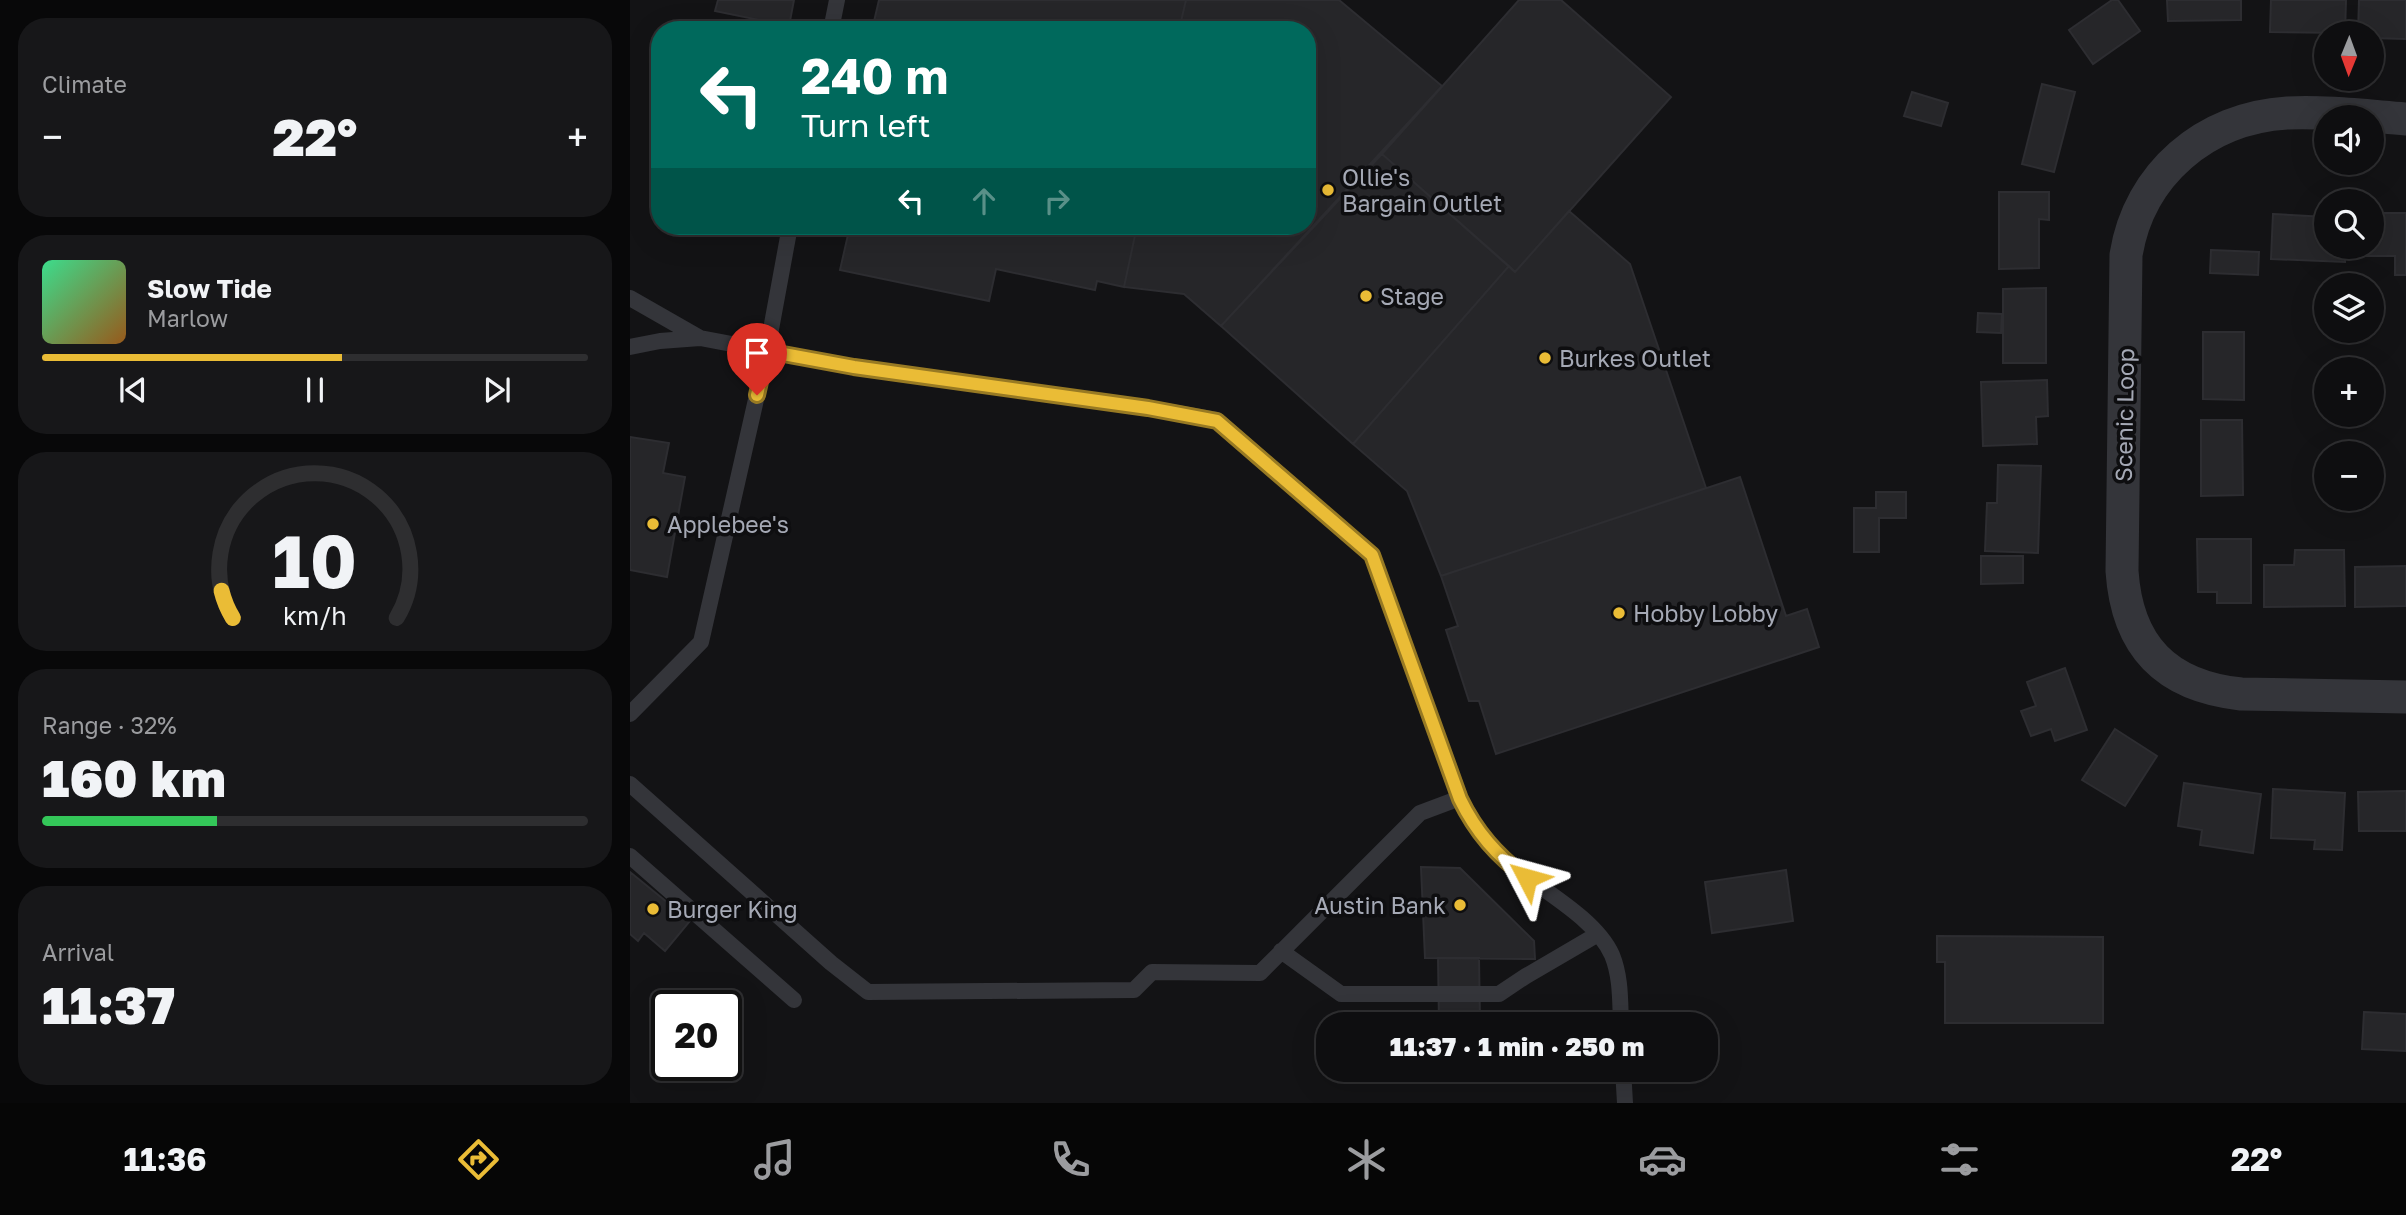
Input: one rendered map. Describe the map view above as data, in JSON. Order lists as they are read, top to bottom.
{
  "streets": {
    "street": ["Scenic Loop"]
  },
  "places": [
    "Ollie's Bargain Outlet",
    "Stage",
    "Burkes Outlet",
    "Applebee's",
    "Hobby Lobby",
    "Austin Bank",
    "Burger King"
  ],
  "north": "bottom",
  "page": {
    "tile": [
      "Climate",
      ["Range · 32%", "160 km"],
      ["Arrival", "11:37"]
    ],
    "map_buttons": ["+", "−"],
    "turn": ["240 m", "Turn left"],
    "heat": ["−", "22°", "+"],
    "song": ["Slow Tide", "Marlow"],
    "limit": "20",
    "trip": "11:37 · 1 min · 250 m",
    "tabs": ["11:36", "22°"],
    "gauge": ["10", "km/h"]
  }
}
